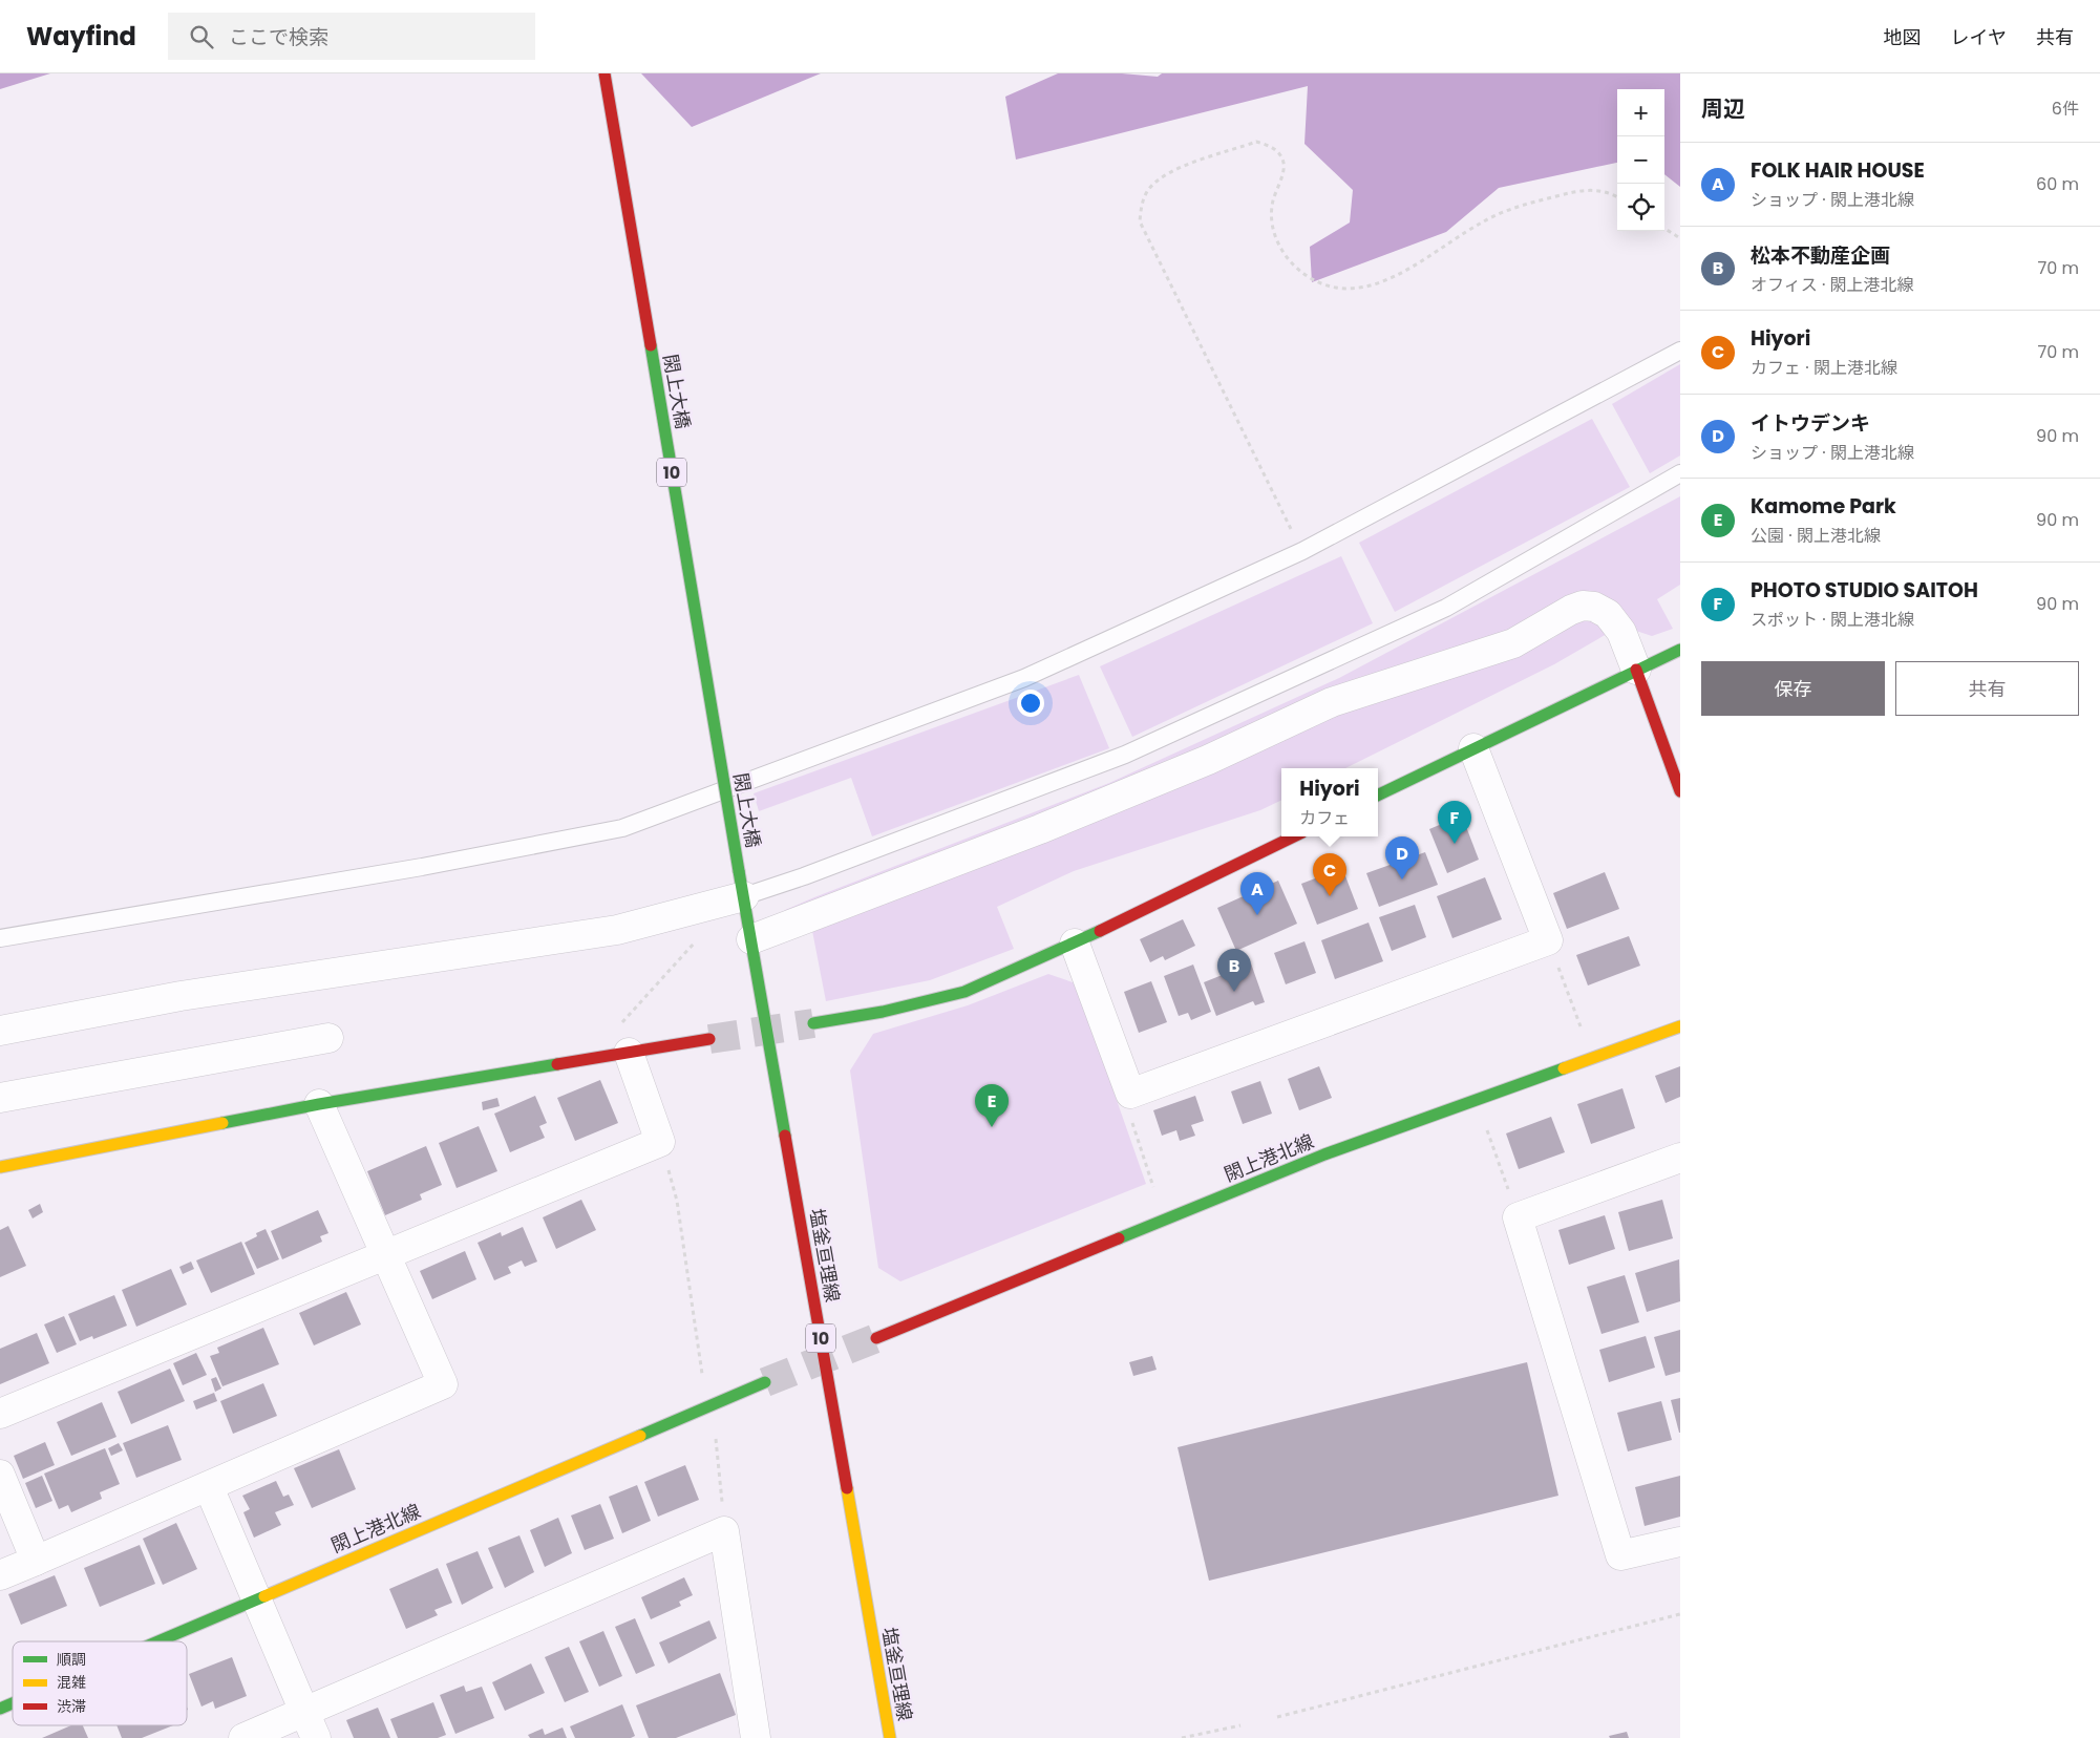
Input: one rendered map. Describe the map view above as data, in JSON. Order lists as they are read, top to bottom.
{
  "streets": {
    "street": [
      "閖上大橋",
      "10",
      "閖上港北線",
      "塩釜亘理線"
    ]
  },
  "crossings": [
    ["閖上大橋", "塩釜亘理線"]
  ],
  "legend": ["順調", "混雑", "渋滞"],
  "page": {
    "header": "Wayfind",
    "search": "ここで検索",
    "nav": ["地図", "レイヤ", "共有"],
    "heading": ["周辺", "6件"],
    "map_buttons": ["+", "−"],
    "list": [
      {
        "mark": "A",
        "name": "FOLK HAIR HOUSE",
        "note": "ショップ · 閖上港北線",
        "value": "60 m"
      },
      {
        "mark": "B",
        "name": "松本不動産企画",
        "note": "オフィス · 閖上港北線",
        "value": "70 m"
      },
      {
        "mark": "C",
        "name": "Hiyori",
        "note": "カフェ · 閖上港北線",
        "value": "70 m"
      },
      {
        "mark": "D",
        "name": "イトウデンキ",
        "note": "ショップ · 閖上港北線",
        "value": "90 m"
      },
      {
        "mark": "E",
        "name": "Kamome Park",
        "note": "公園 · 閖上港北線",
        "value": "90 m"
      },
      {
        "mark": "F",
        "name": "PHOTO STUDIO SAITOH",
        "note": "スポット · 閖上港北線",
        "value": "90 m"
      }
    ],
    "buttons": ["保存", "共有"],
    "popup": ["Hiyori", "カフェ"],
    "pins": [
      "F",
      "D",
      "C",
      "A",
      "B",
      "E"
    ]
  }
}
